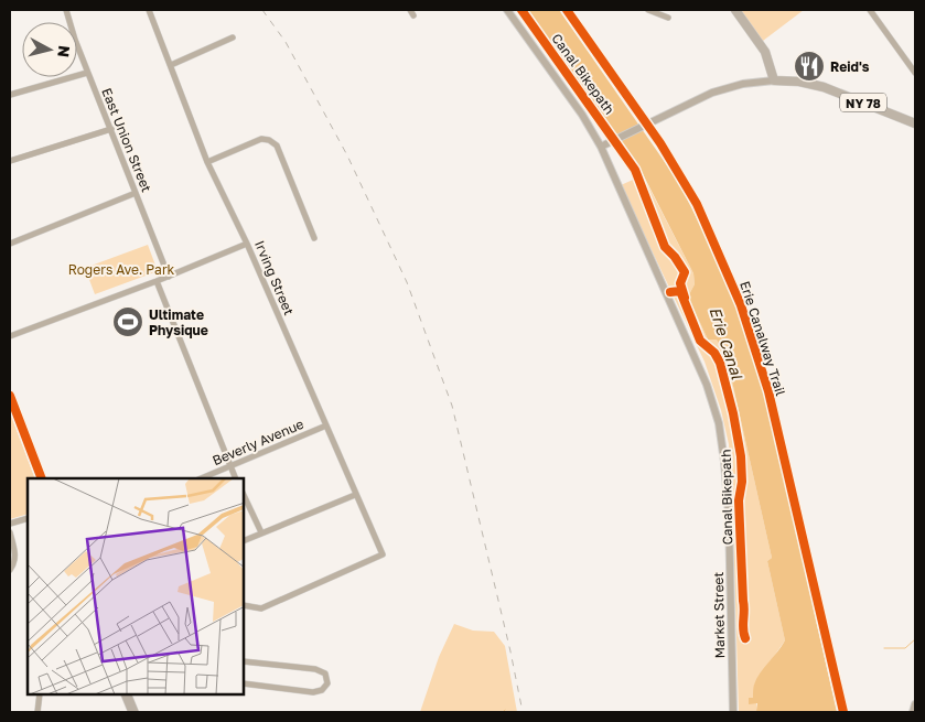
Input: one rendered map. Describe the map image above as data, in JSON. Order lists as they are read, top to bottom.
{
  "streets": {
    "main road": ["NY 78"],
    "street": [
      "East Union Street",
      "Irving Street",
      "Beverly Avenue",
      "Market Street"
    ],
    "cycle path": ["Canal Bikepath", "Erie Canalway Trail"]
  },
  "crossings": [
    ["Irving Street", "Beverly Avenue"]
  ],
  "water": ["Erie Canal"],
  "parks": ["Rogers Ave. Park"],
  "places": {
    "restaurant": ["Reid's"],
    "sports": ["Ultimate Physique"]
  },
  "north": "right"
}
